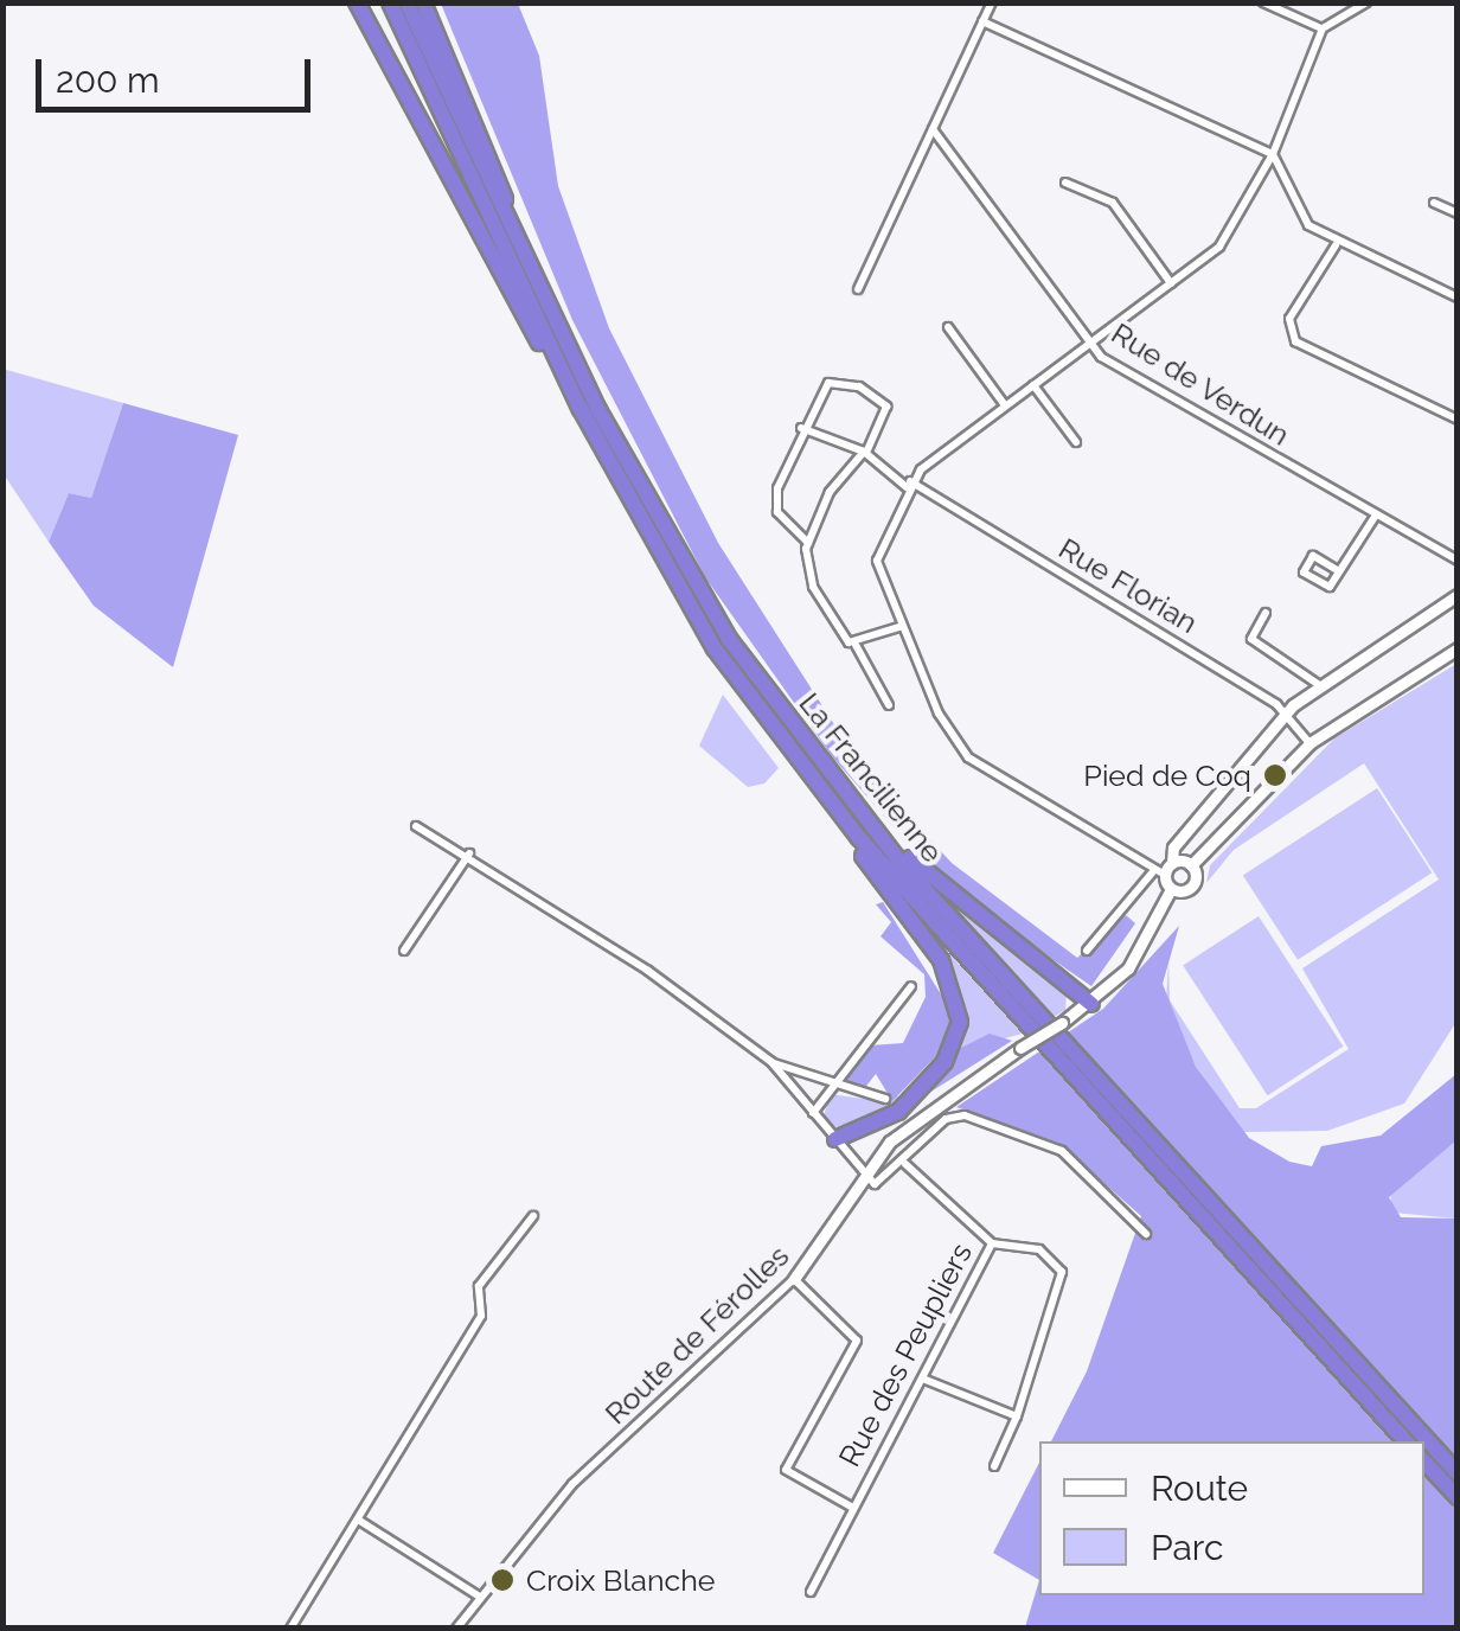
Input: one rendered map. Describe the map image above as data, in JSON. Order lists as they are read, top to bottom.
{
  "streets": {
    "highway": ["La Francilienne"],
    "street": [
      "Rue de Verdun",
      "Rue Florian",
      "Route de Férolles",
      "Rue des Peupliers"
    ]
  },
  "places": ["Pied de Coq", "Croix Blanche"],
  "legend": ["Route", "Parc"],
  "scale_bar": "200 m"
}
